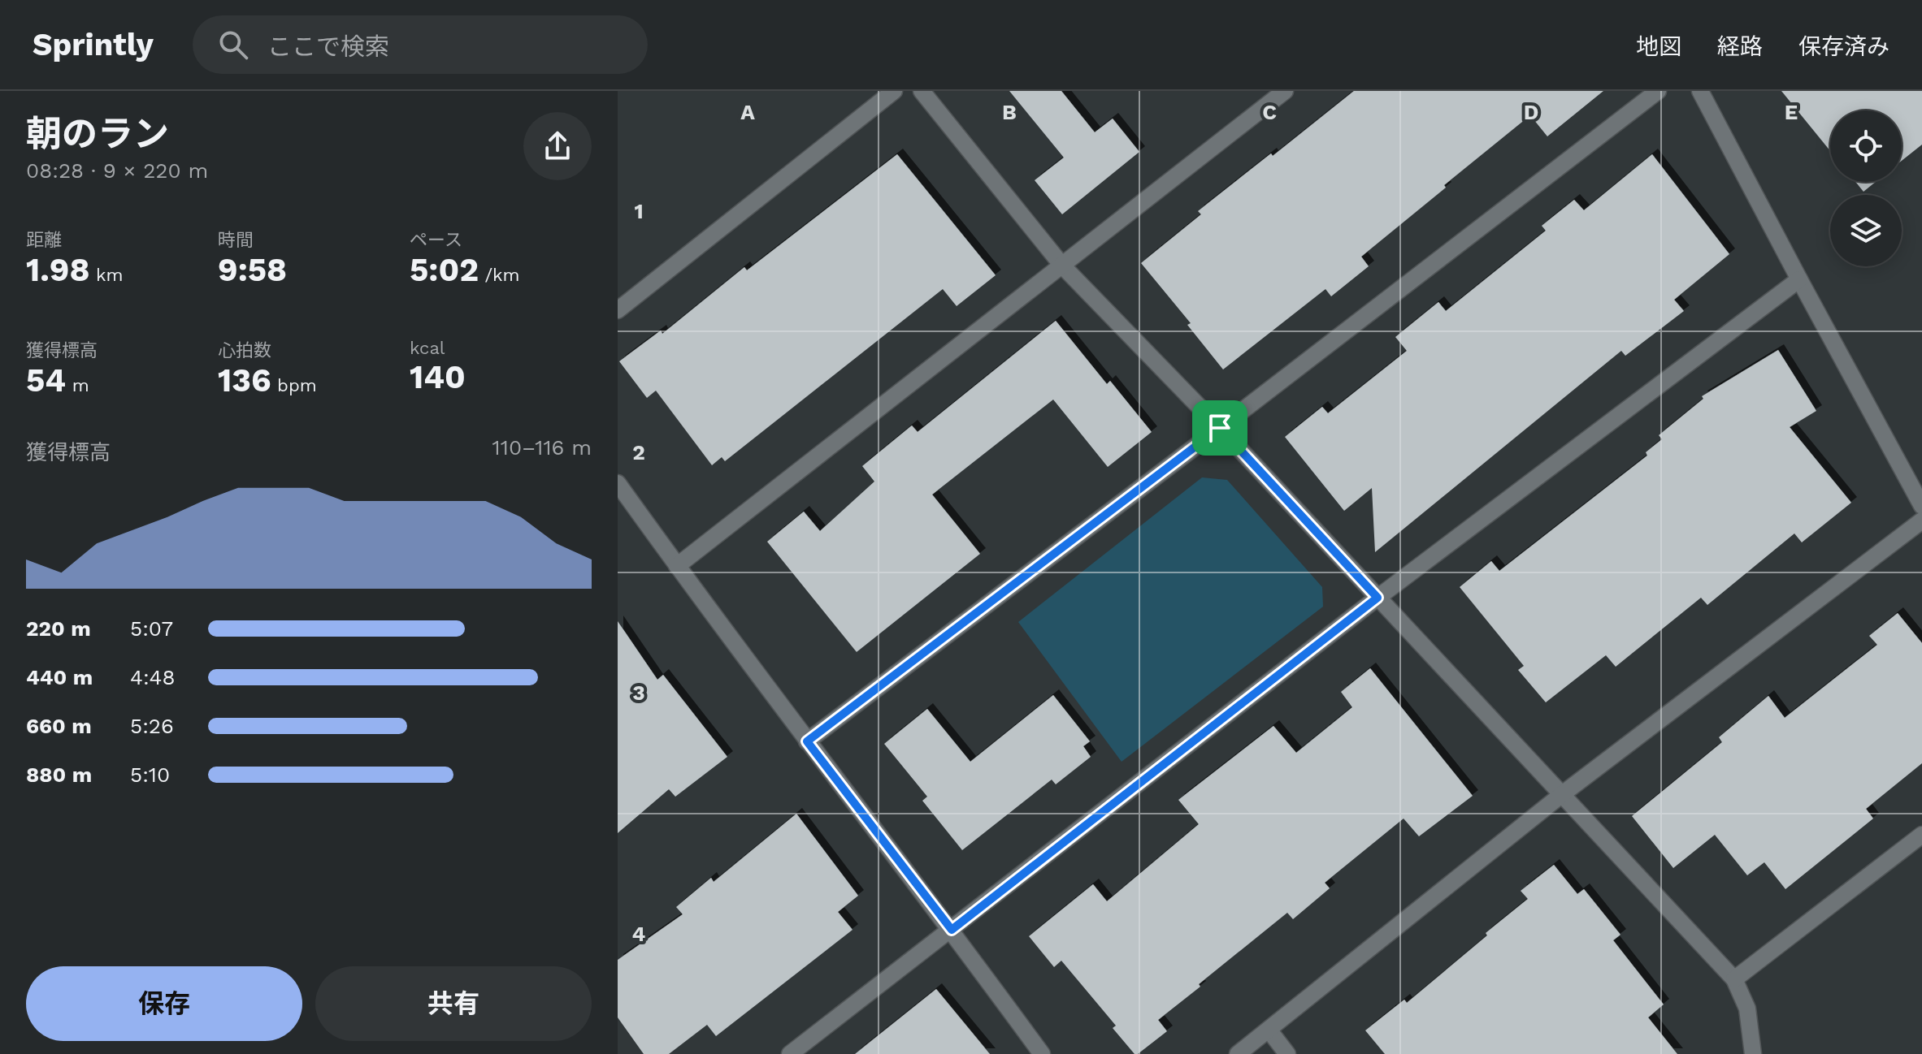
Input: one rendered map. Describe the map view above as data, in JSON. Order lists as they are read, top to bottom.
{
  "page": {
    "header": "Sprintly",
    "search": "ここで検索",
    "nav": ["地図", "経路", "保存済み"],
    "heading": ["朝のラン", "08:28 · 9 × 220 m"],
    "stats": [
      ["距離", "1.98 km"],
      ["時間", "9:58"],
      ["ペース", "5:02 /km"],
      ["獲得標高", "54 m"],
      ["心拍数", "136 bpm"],
      ["kcal", "140"]
    ],
    "chart": ["獲得標高", "110–116 m"],
    "list": [
      {
        "name": "220 m",
        "note": "5:07"
      },
      {
        "name": "440 m",
        "note": "4:48"
      },
      {
        "name": "660 m",
        "note": "5:26"
      },
      {
        "name": "880 m",
        "note": "5:10"
      }
    ],
    "buttons": ["保存", "共有"]
  },
  "grid": {
    "columns": [
      "A",
      "B",
      "C",
      "D",
      "E"
    ],
    "rows": [
      "1",
      "2",
      "3",
      "4"
    ]
  }
}
